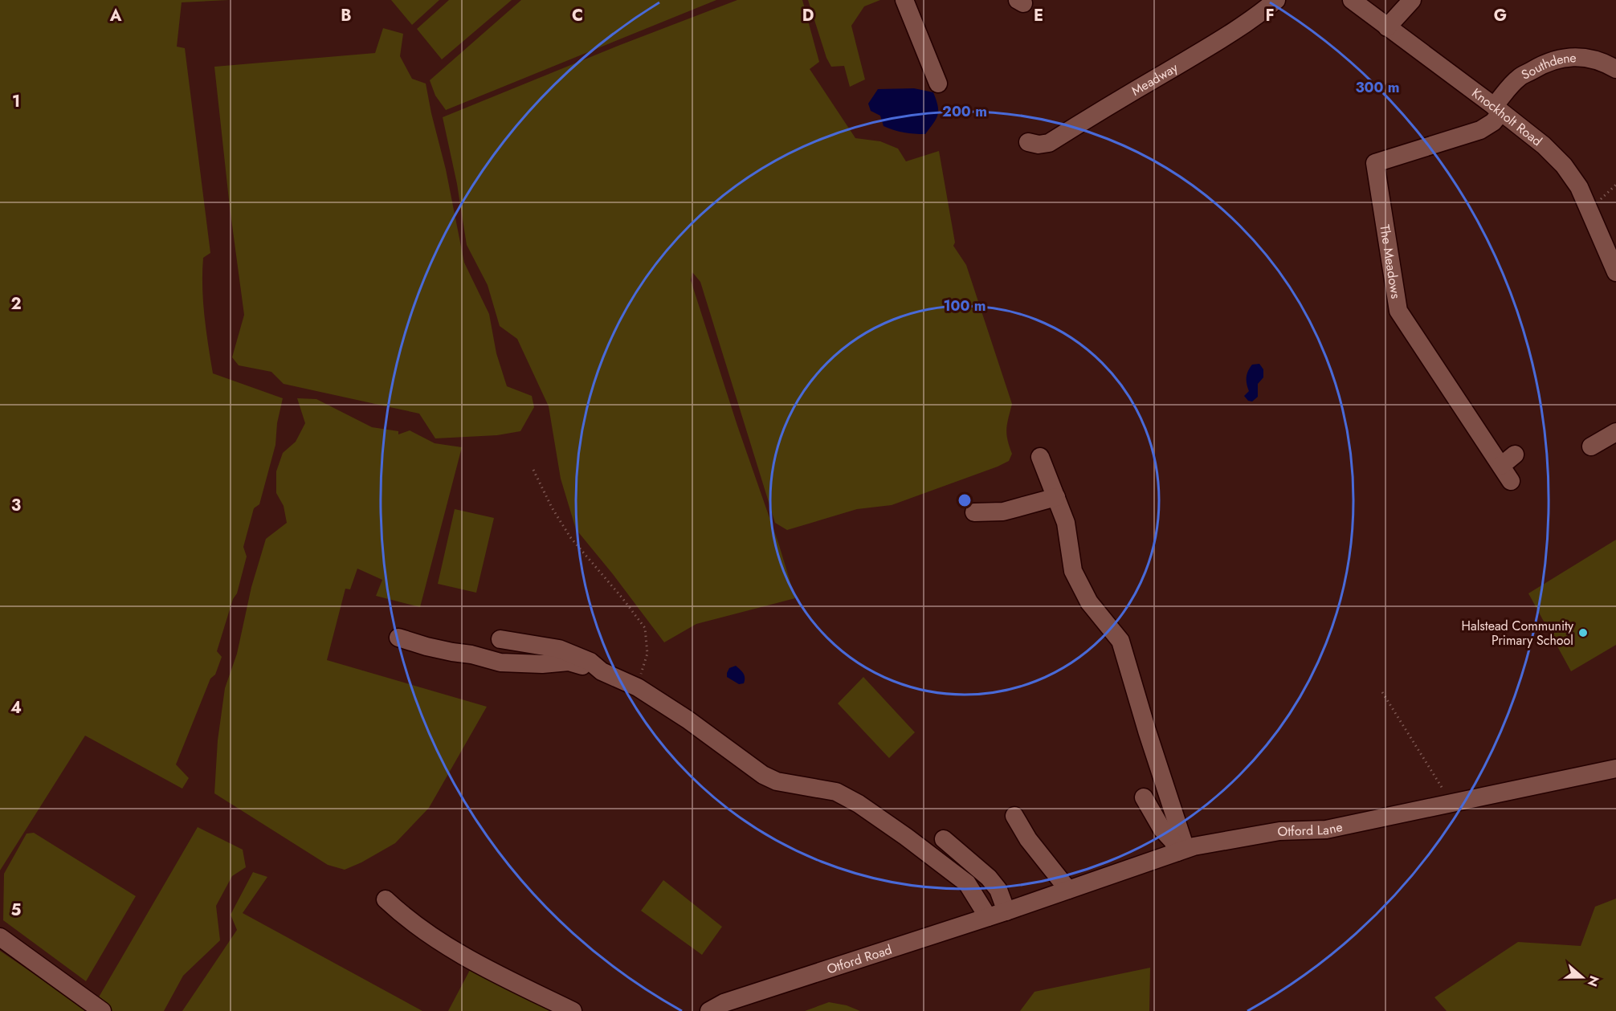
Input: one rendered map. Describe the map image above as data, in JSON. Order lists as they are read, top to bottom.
{
  "streets": {
    "street": [
      "Southdene",
      "Meadway",
      "Knockholt Road",
      "The Meadows",
      "Otford Lane",
      "Otford Road"
    ]
  },
  "crossings": [
    ["Southdene", "Knockholt Road"],
    ["Southdene", "The Meadows"],
    ["Knockholt Road", "The Meadows"],
    ["Otford Lane", "Otford Road"]
  ],
  "places": ["Halstead Community Primary School"],
  "north": "right",
  "grid": {
    "columns": [
      "A",
      "B",
      "C",
      "D",
      "E",
      "F",
      "G"
    ],
    "rows": [
      "1",
      "2",
      "3",
      "4",
      "5"
    ]
  },
  "rings": ["300 m", "200 m", "100 m"]
}
